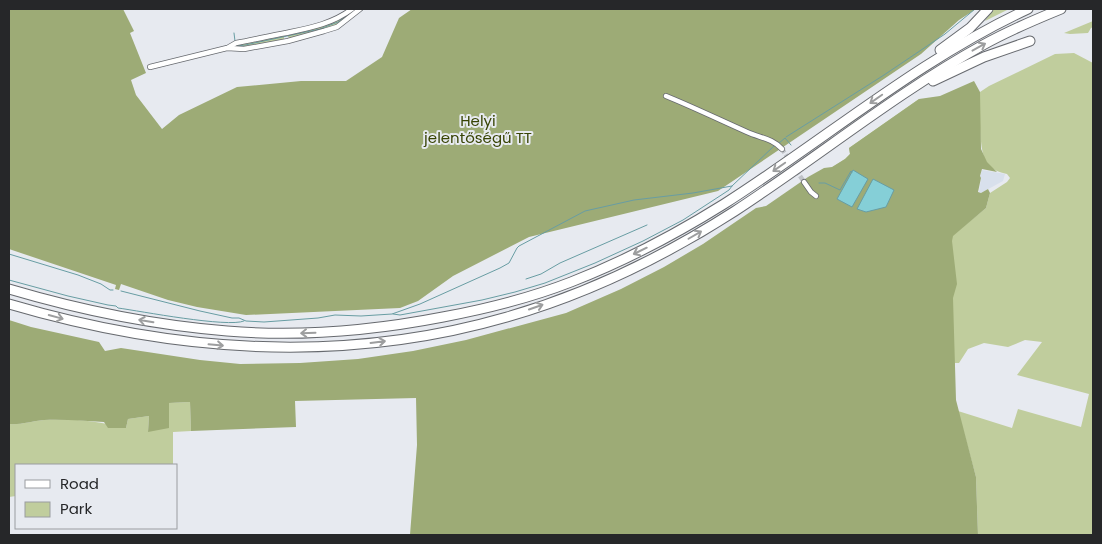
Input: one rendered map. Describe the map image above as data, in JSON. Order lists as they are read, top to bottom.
{
  "parks": ["Helyi jelentőségű TT"],
  "legend": ["Road", "Park"]
}
